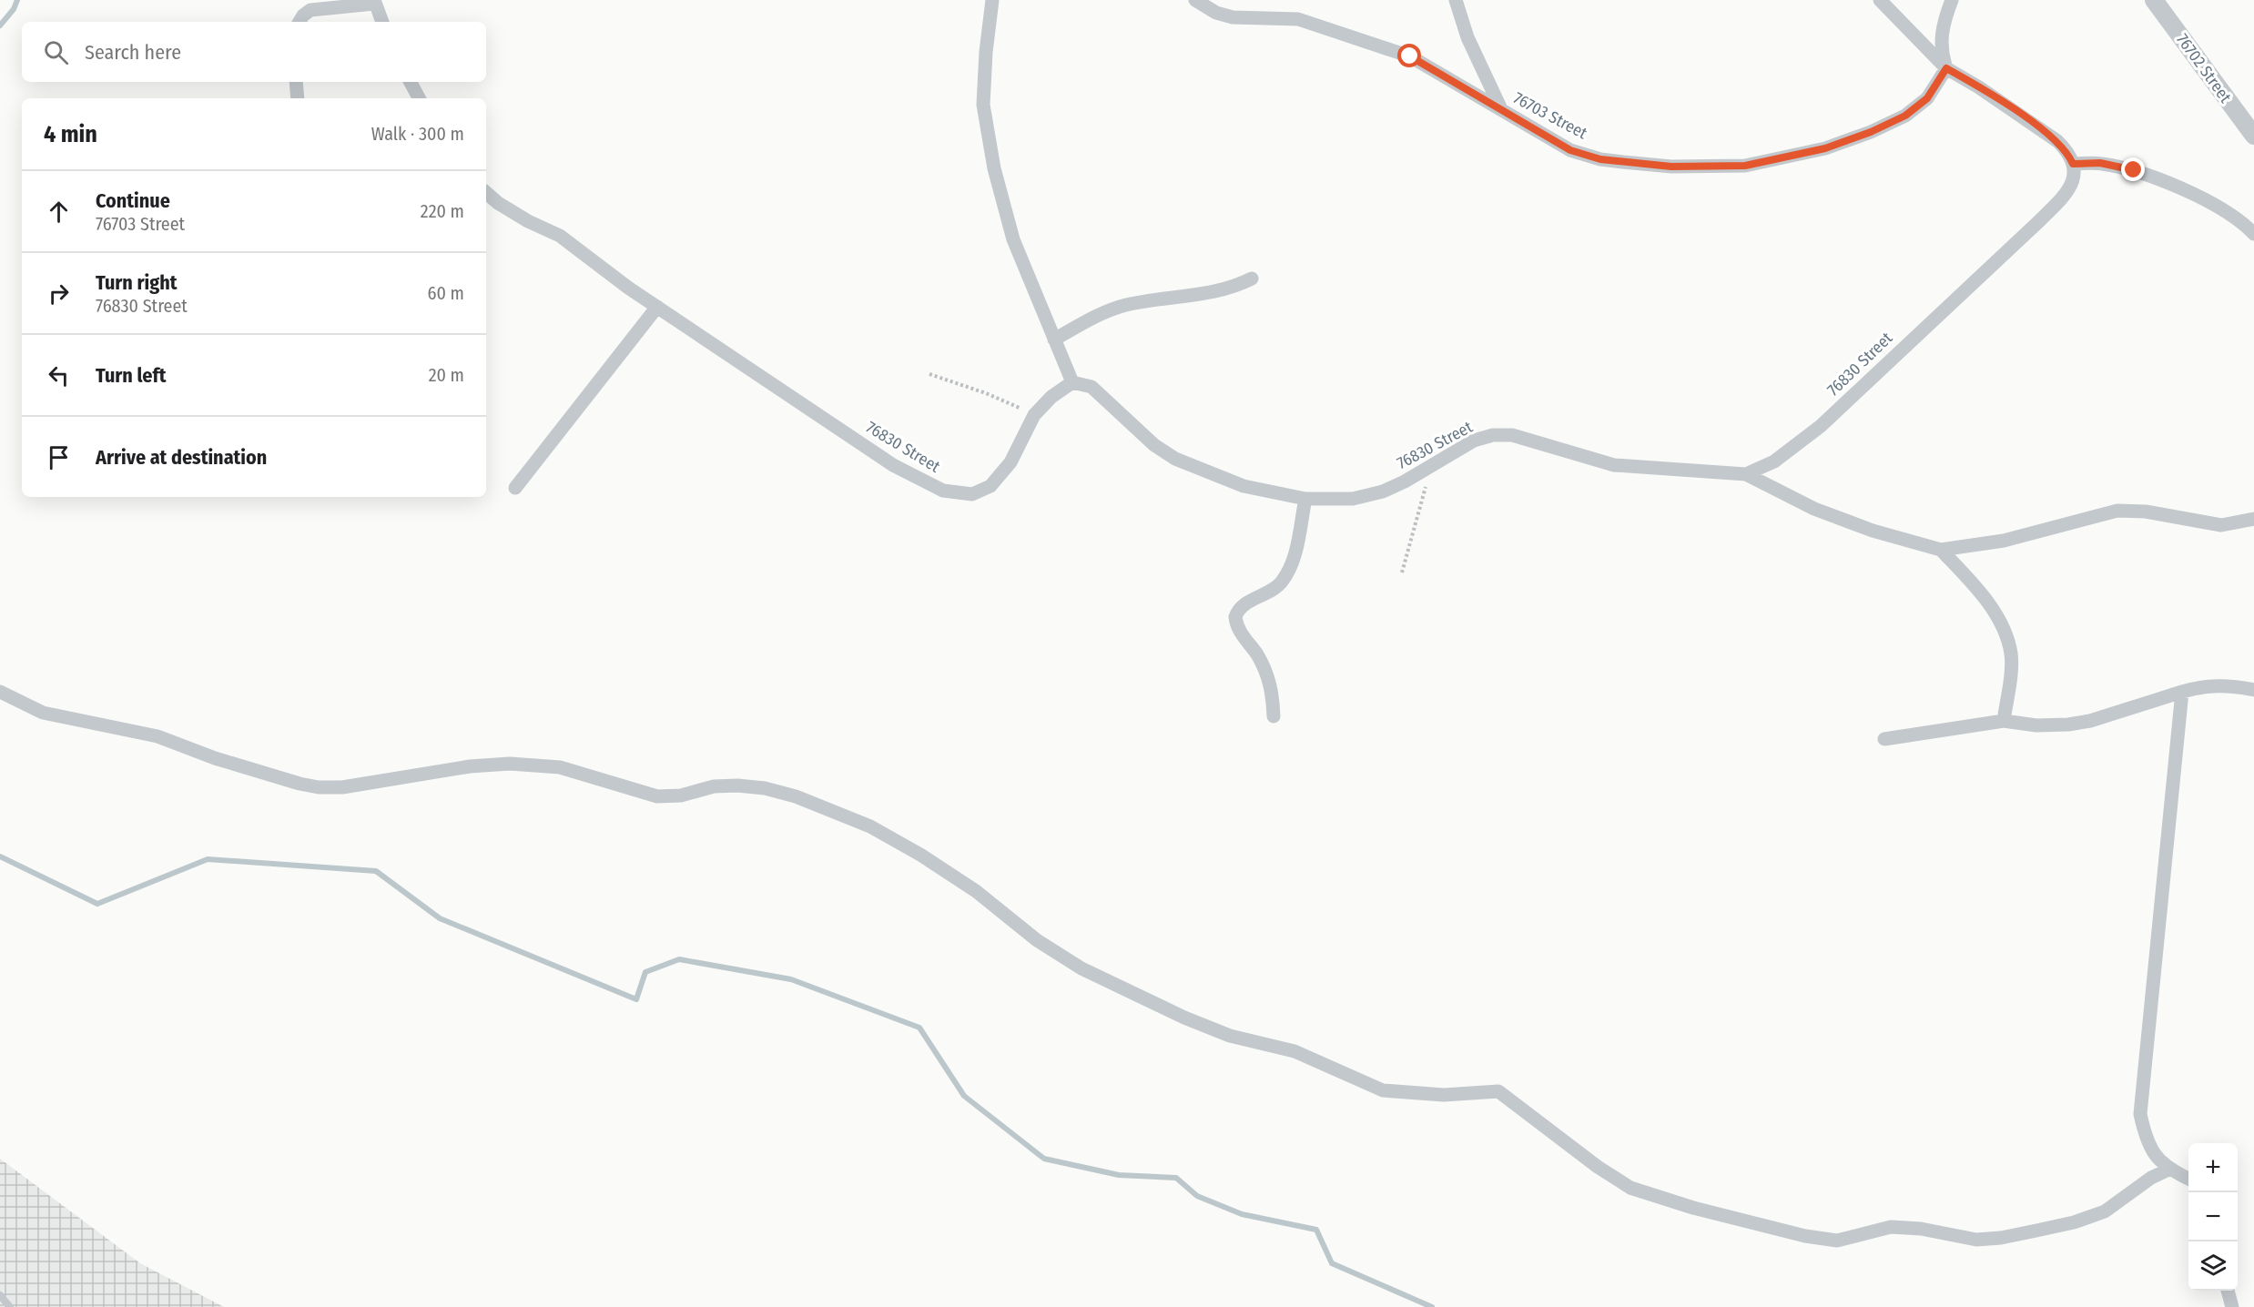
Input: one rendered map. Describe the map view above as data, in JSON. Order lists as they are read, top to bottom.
{
  "streets": {
    "street": ["76702 Street", "76703 Street", "76830 Street"]
  },
  "page": {
    "search": "Search here",
    "heading": ["4 min", "Walk · 300 m"],
    "list": [
      ["Continue", "76703 Street", "220 m"],
      ["Turn right", "76830 Street", "60 m"],
      ["Turn left", "20 m"],
      "Arrive at destination"
    ],
    "map_buttons": ["+", "−"]
  }
}
